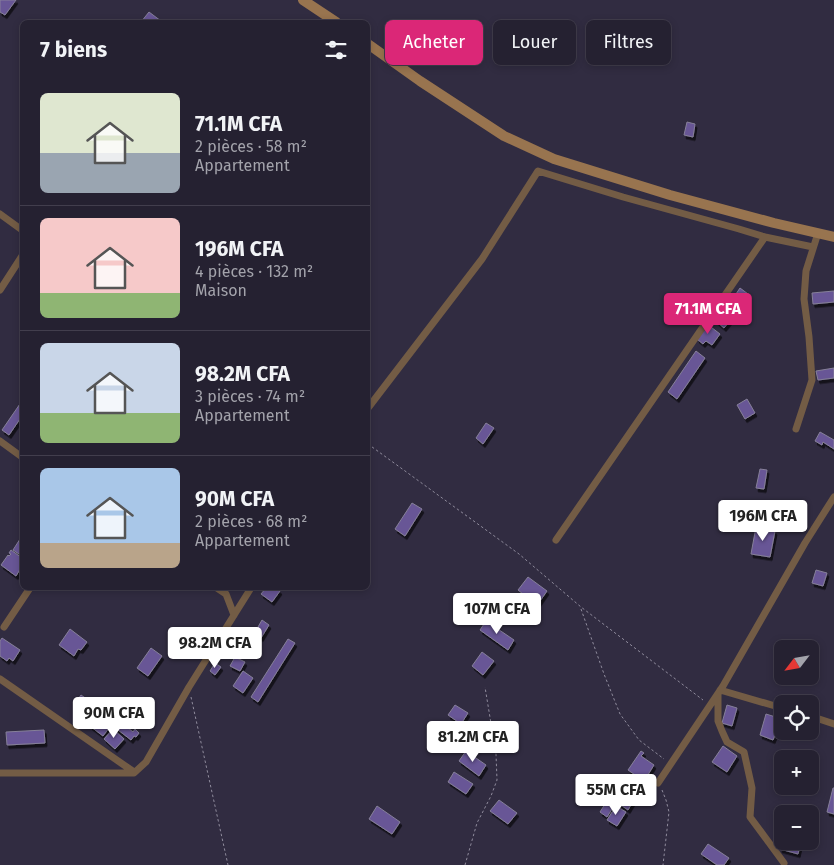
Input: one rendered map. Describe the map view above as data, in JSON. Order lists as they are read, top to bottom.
{
  "north": "bottom left",
  "page": {
    "chip": ["Acheter", "Louer", "Filtres"],
    "heading": "7 biens",
    "list": [
      {
        "name": "71.1M CFA",
        "note": "2 pièces · 58 m² · Appartement"
      },
      {
        "name": "196M CFA",
        "note": "4 pièces · 132 m² · Maison"
      },
      {
        "name": "98.2M CFA",
        "note": "3 pièces · 74 m² · Appartement"
      },
      {
        "name": "90M CFA",
        "note": "2 pièces · 68 m² · Appartement"
      }
    ],
    "price": [
      "71.1M CFA",
      "196M CFA",
      "107M CFA",
      "98.2M CFA",
      "90M CFA",
      "81.2M CFA",
      "55M CFA"
    ],
    "map_buttons": ["+", "−"]
  }
}
